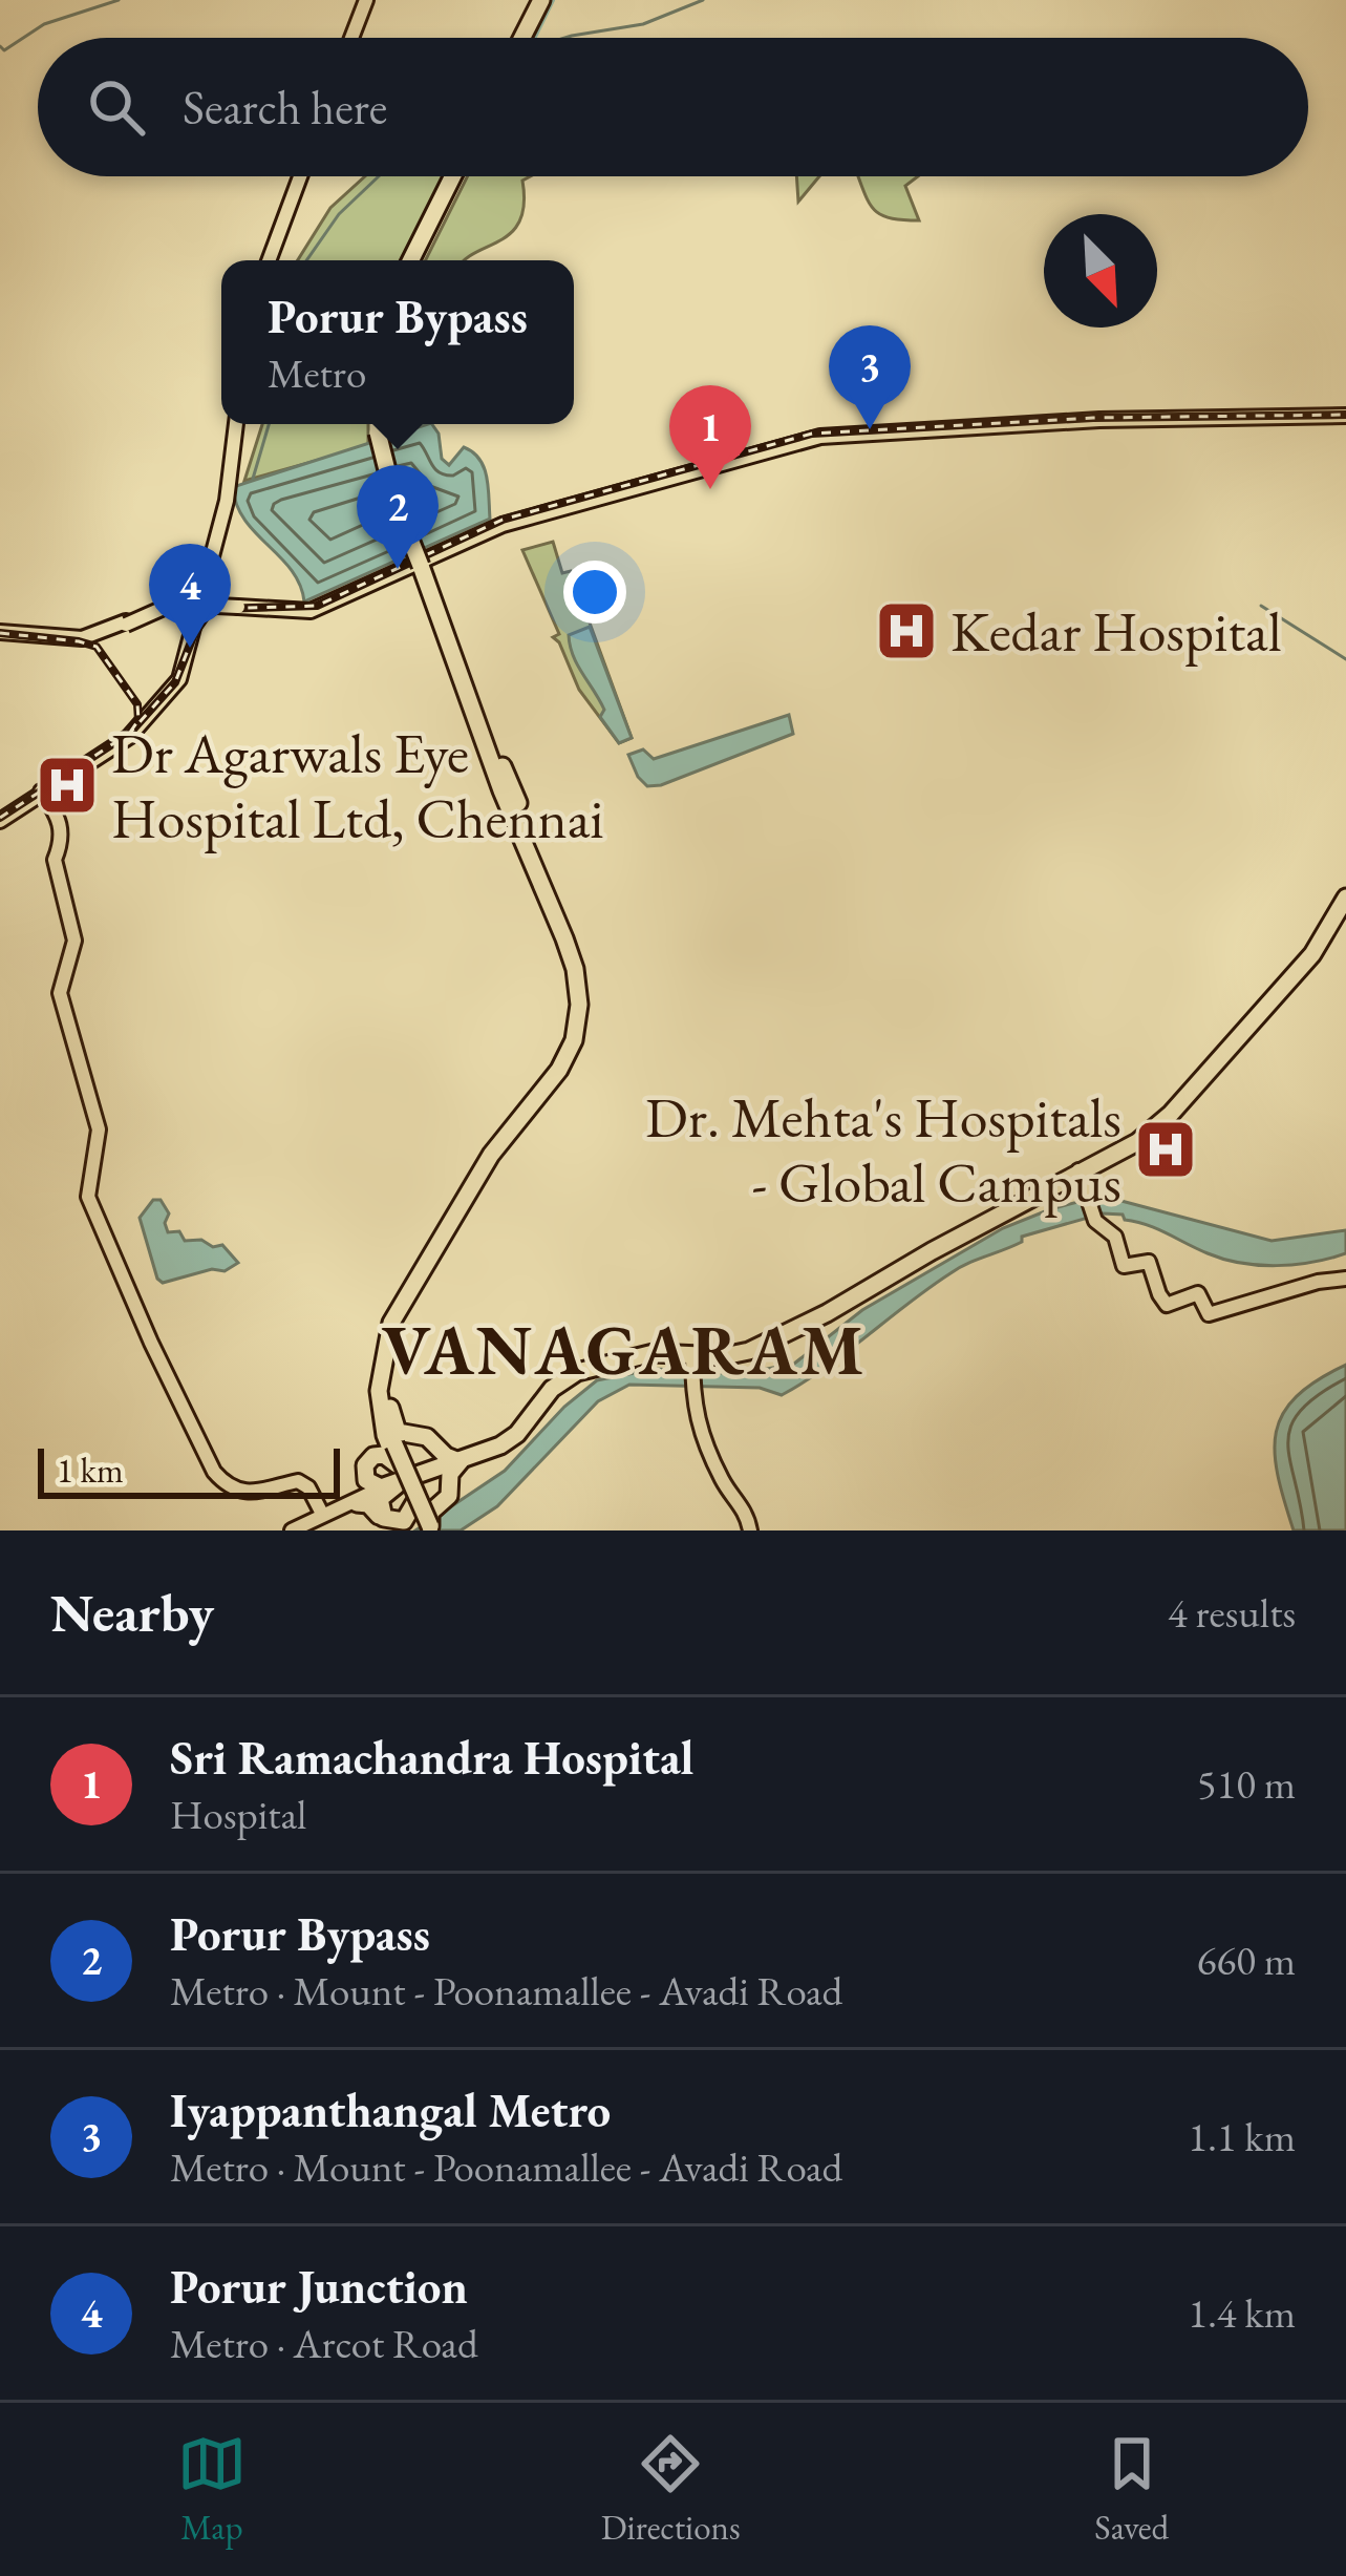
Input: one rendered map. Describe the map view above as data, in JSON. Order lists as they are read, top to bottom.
{
  "districts": ["VANAGARAM"],
  "places": {
    "hospital": ["Kedar Hospital", "Dr Agarwals Eye Hospital Ltd, Chennai", "Dr. Mehta's Hospitals - Global Campus"]
  },
  "scale_bar": "1 km",
  "north": "bottom right",
  "page": {
    "search": "Search here",
    "popup": ["Porur Bypass", "Metro"],
    "pins": [
      "3",
      "1",
      "2",
      "4"
    ],
    "scale": "1 km",
    "heading": ["Nearby", "4 results"],
    "list": [
      {
        "mark": "1",
        "name": "Sri Ramachandra Hospital",
        "note": "Hospital",
        "value": "510 m"
      },
      {
        "mark": "2",
        "name": "Porur Bypass",
        "note": "Metro · Mount - Poonamallee - Avadi Road",
        "value": "660 m"
      },
      {
        "mark": "3",
        "name": "Iyappanthangal Metro",
        "note": "Metro · Mount - Poonamallee - Avadi Road",
        "value": "1.1 km"
      },
      {
        "mark": "4",
        "name": "Porur Junction",
        "note": "Metro · Arcot Road",
        "value": "1.4 km"
      }
    ],
    "nav": ["Map", "Directions", "Saved"]
  }
}
